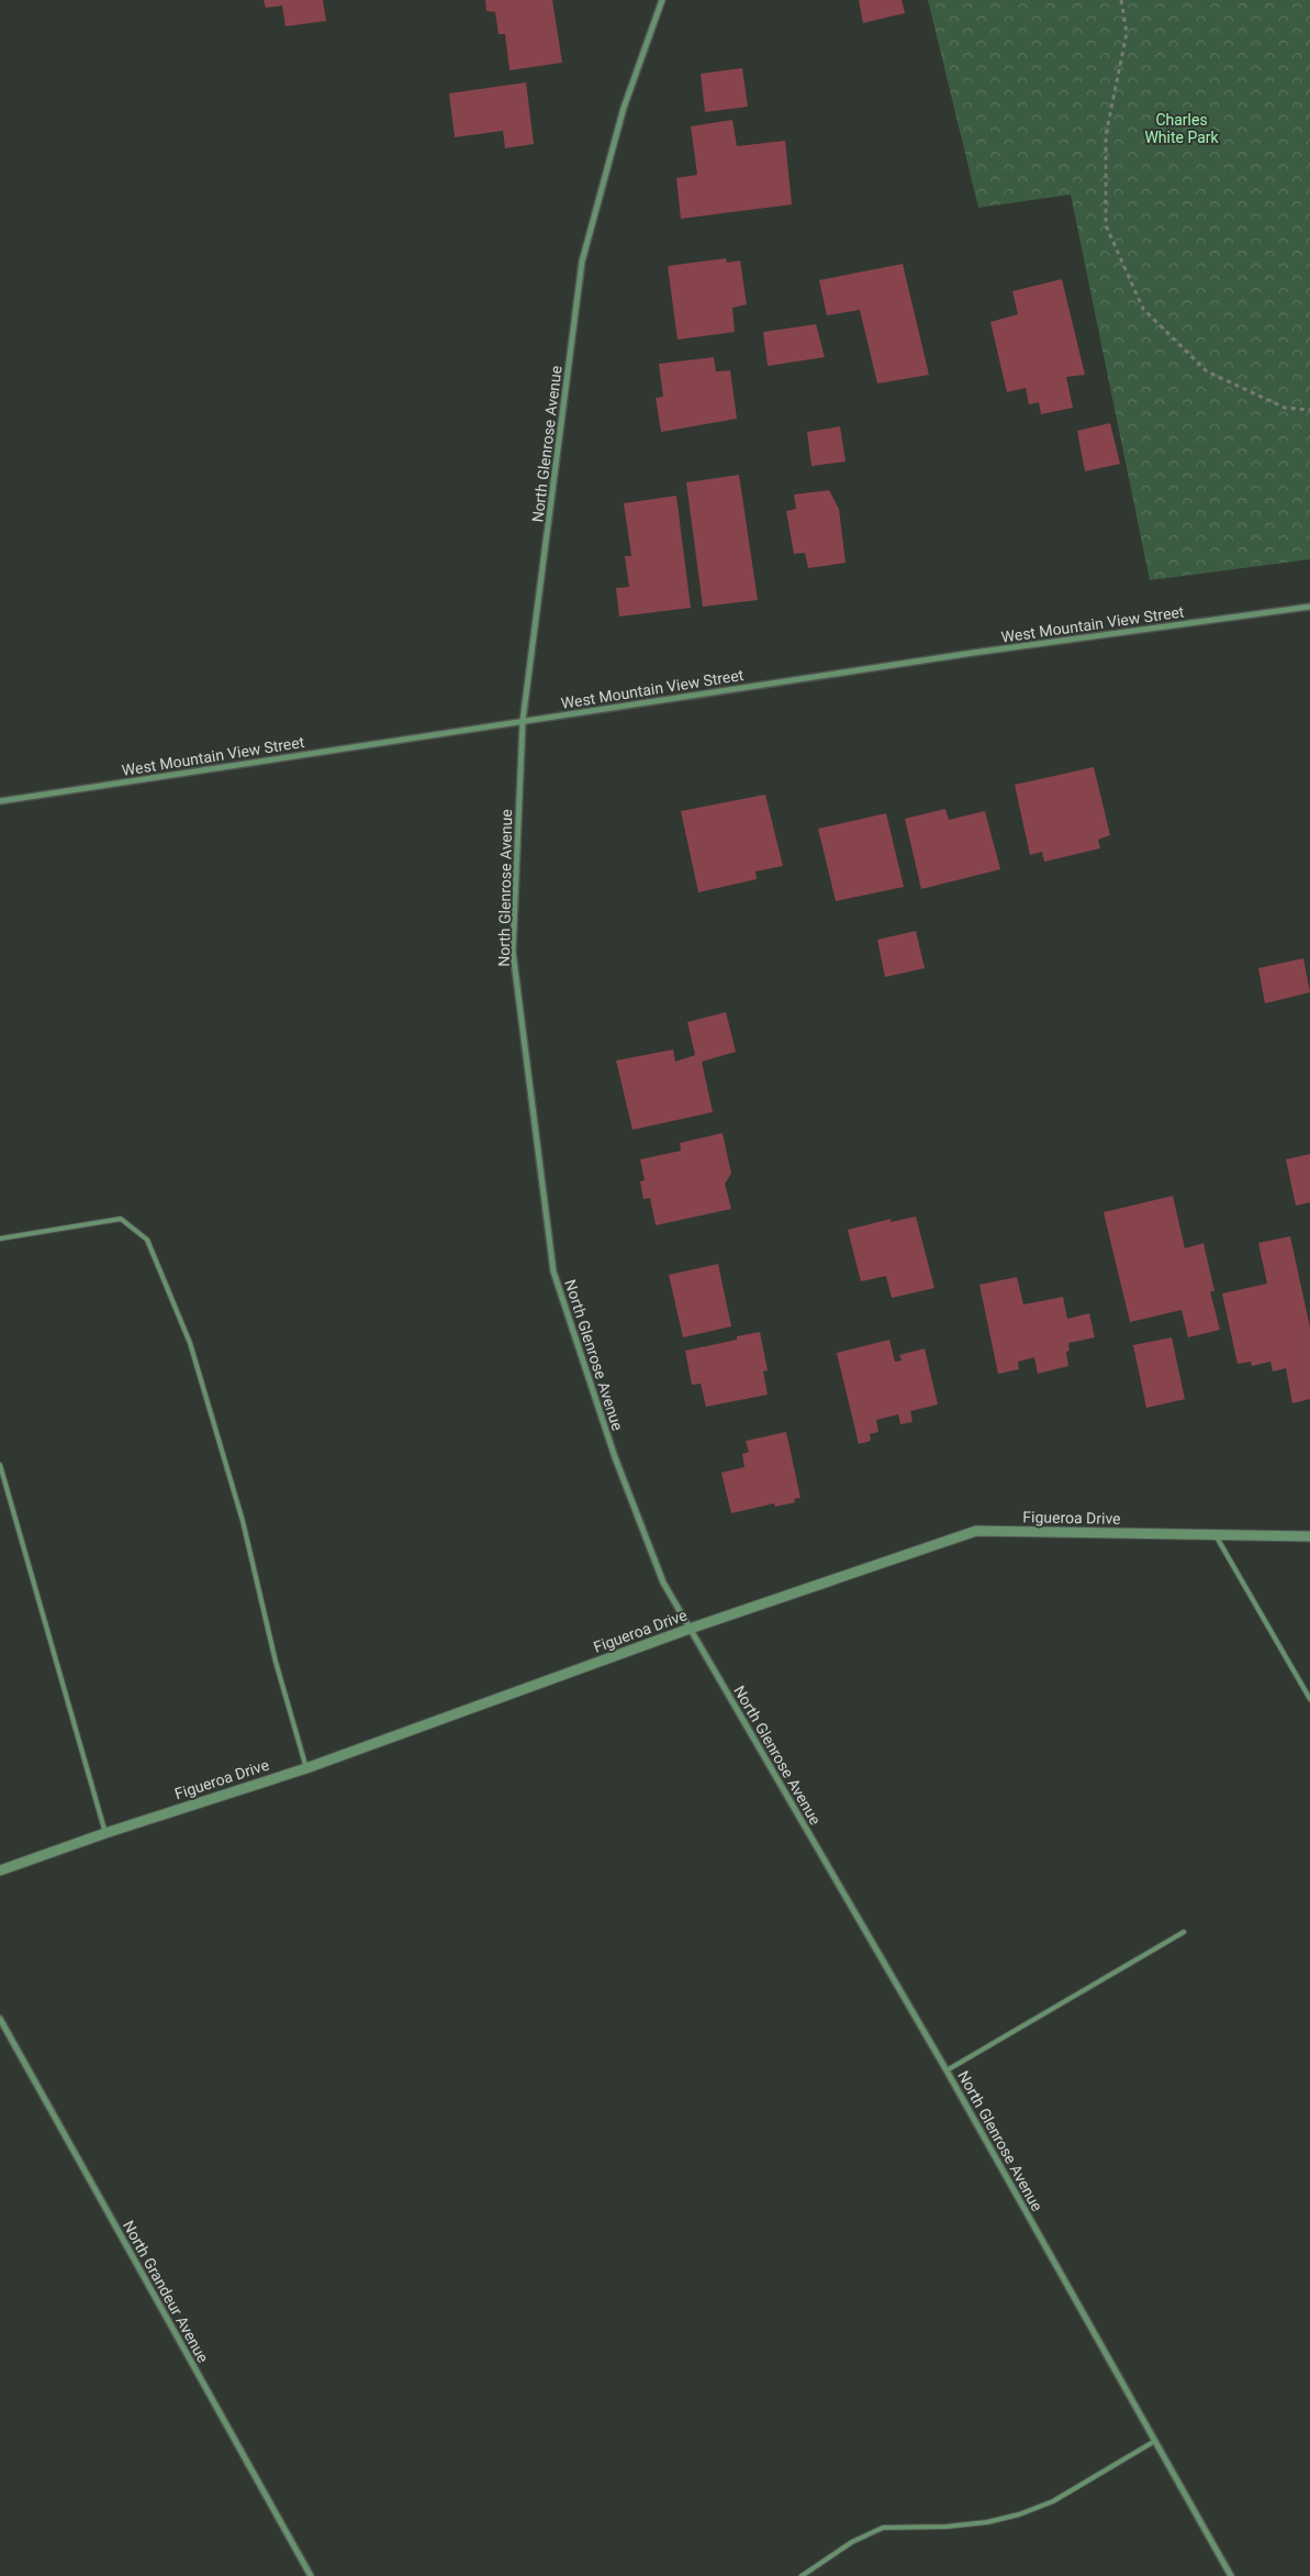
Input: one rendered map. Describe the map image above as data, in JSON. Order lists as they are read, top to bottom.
{
  "streets": {
    "street": [
      "North Glenrose Avenue",
      "West Mountain View Street",
      "Figueroa Drive",
      "North Grandeur Avenue"
    ]
  },
  "crossings": [
    ["North Glenrose Avenue", "West Mountain View Street"],
    ["North Glenrose Avenue", "Figueroa Drive"]
  ],
  "parks": ["Charles White Park"]
}
